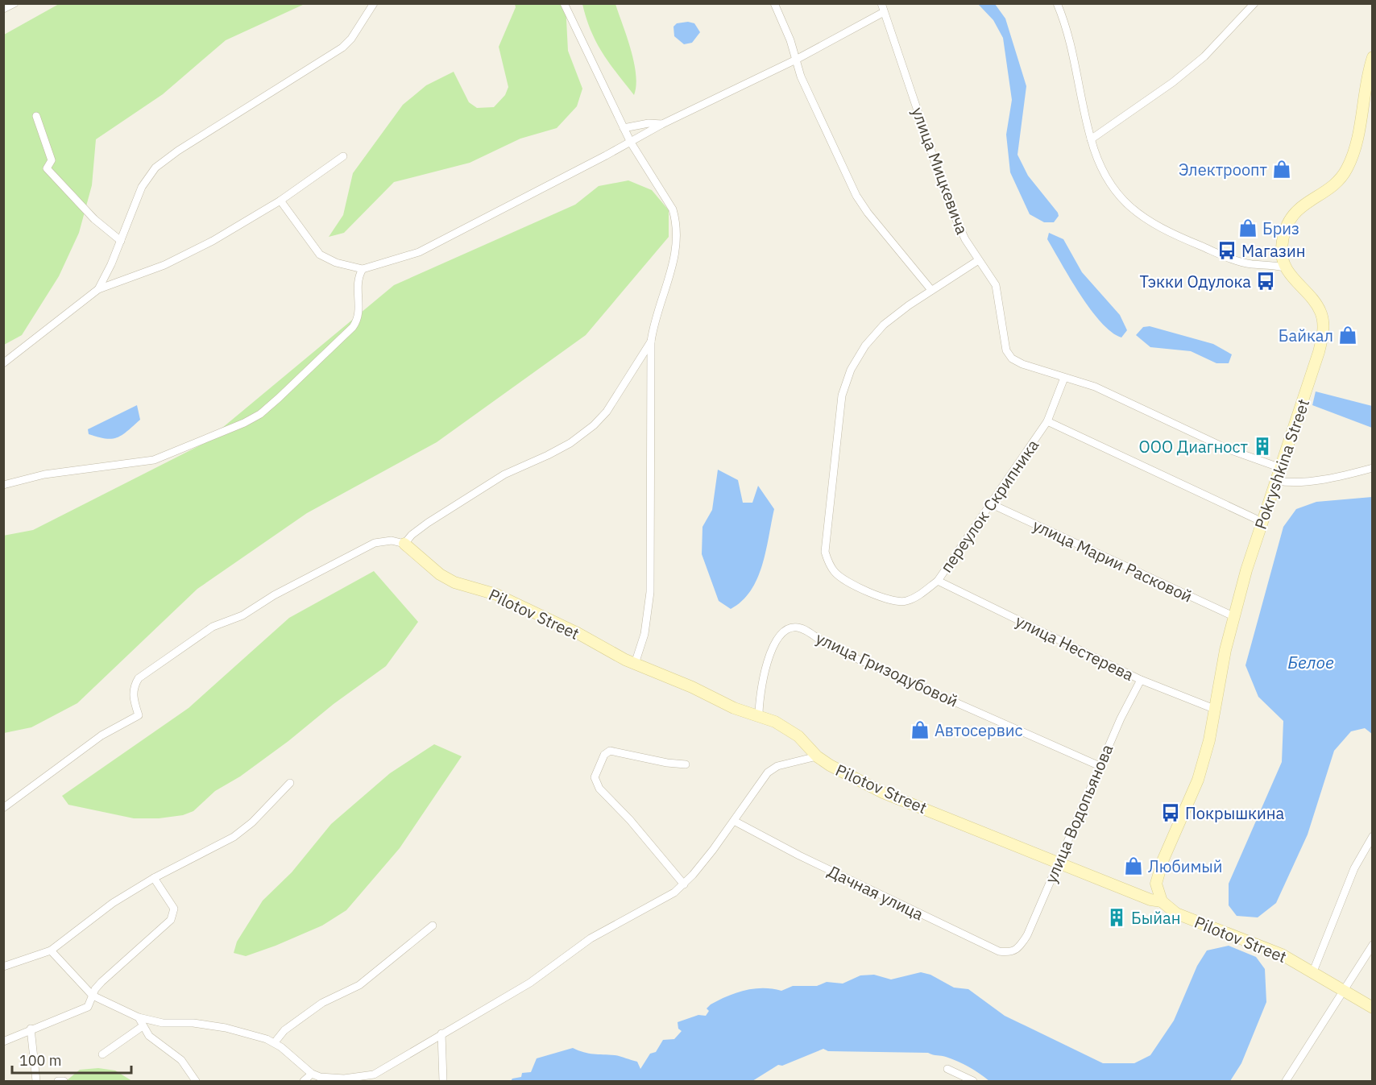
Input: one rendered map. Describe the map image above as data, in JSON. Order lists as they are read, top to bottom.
{
  "streets": {
    "street": [
      "улица Мицкевича",
      "Pokryshkina Street",
      "переулок Скрипника",
      "улица Марии Расковой",
      "Pilotov Street",
      "улица Нестерева",
      "улица Гризодубовой",
      "улица Водопьянова",
      "Дачная улица"
    ]
  },
  "crossings": [
    ["улица Мицкевича", "Pokryshkina Street"],
    ["улица Мицкевича", "переулок Скрипника"],
    ["Pokryshkina Street", "улица Марии Расковой"],
    ["Pokryshkina Street", "Pilotov Street"],
    ["Pokryshkina Street", "улица Нестерева"],
    ["переулок Скрипника", "улица Марии Расковой"],
    ["переулок Скрипника", "улица Нестерева"],
    ["Pilotov Street", "улица Гризодубовой"],
    ["Pilotov Street", "улица Водопьянова"],
    ["улица Нестерева", "улица Водопьянова"],
    ["улица Гризодубовой", "улица Водопьянова"],
    ["улица Водопьянова", "Дачная улица"]
  ],
  "water": ["Белое"],
  "places": {
    "shop": [
      "Электроопт",
      "Бриз",
      "Байкал",
      "Автосервис",
      "Любимый"
    ],
    "bus stop": ["Магазин", "Тэкки Одулока", "Покрышкина"],
    "building": ["ООО Диагност", "Быйан"]
  },
  "scale_bar": "100 m"
}
